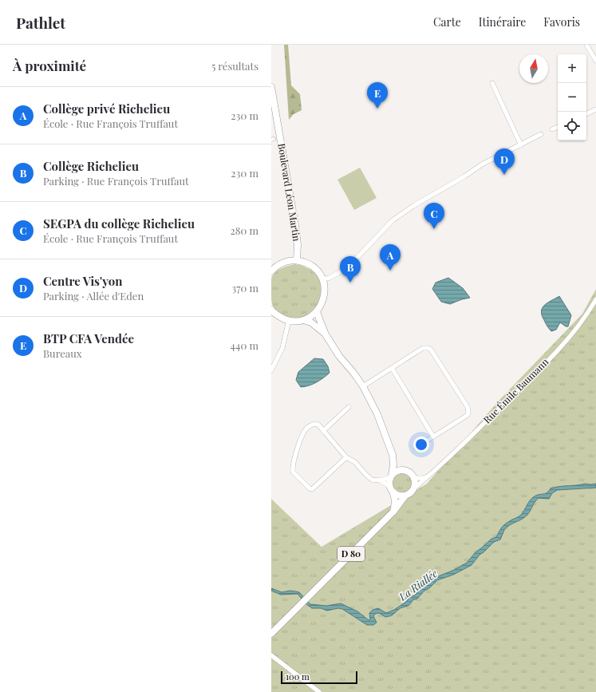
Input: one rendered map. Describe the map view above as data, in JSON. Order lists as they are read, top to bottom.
{
  "streets": {
    "main road": ["Boulevard Léon Martin", "D 80"],
    "street": ["Rue Émile Baumann"]
  },
  "crossings": [
    ["Rue Émile Baumann", "D 80"]
  ],
  "water": ["La Riallée"],
  "scale_bar": "100 m",
  "north": "top",
  "page": {
    "header": "Pathlet",
    "nav": ["Carte", "Itinéraire", "Favoris"],
    "heading": ["À proximité", "5 résultats"],
    "map_buttons": ["+", "−"],
    "pins": [
      "E",
      "D",
      "C",
      "A",
      "B"
    ],
    "list": [
      {
        "mark": "A",
        "name": "Collège privé Richelieu",
        "note": "École · Rue François Truffaut",
        "value": "230 m"
      },
      {
        "mark": "B",
        "name": "Collège Richelieu",
        "note": "Parking · Rue François Truffaut",
        "value": "230 m"
      },
      {
        "mark": "C",
        "name": "SEGPA du collège Richelieu",
        "note": "École · Rue François Truffaut",
        "value": "280 m"
      },
      {
        "mark": "D",
        "name": "Centre Vis'yon",
        "note": "Parking · Allée d'Eden",
        "value": "370 m"
      },
      {
        "mark": "E",
        "name": "BTP CFA Vendée",
        "note": "Bureaux",
        "value": "440 m"
      }
    ],
    "scale": "100 m"
  }
}
